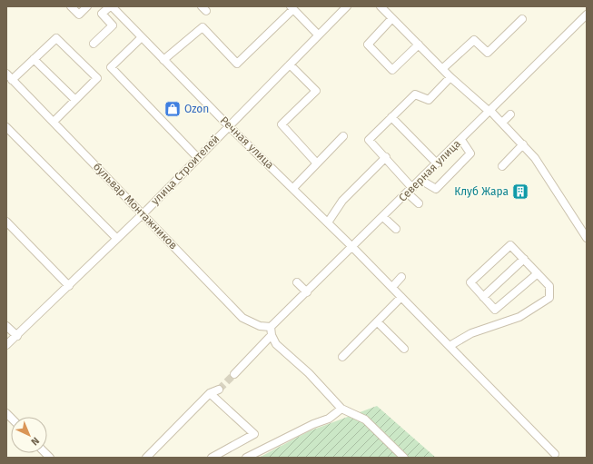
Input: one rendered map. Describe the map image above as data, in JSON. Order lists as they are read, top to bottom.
{
  "streets": {
    "street": [
      "Речная улица",
      "улица Строителей",
      "Северная улица",
      "бульвар Монтажников"
    ]
  },
  "crossings": [
    ["Речная улица", "улица Строителей"],
    ["Речная улица", "Северная улица"],
    ["улица Строителей", "бульвар Монтажников"],
    ["Северная улица", "бульвар Монтажников"]
  ],
  "places": {
    "shop": ["Ozon"],
    "building": ["Клуб Жара"]
  },
  "north": "bottom right"
}
